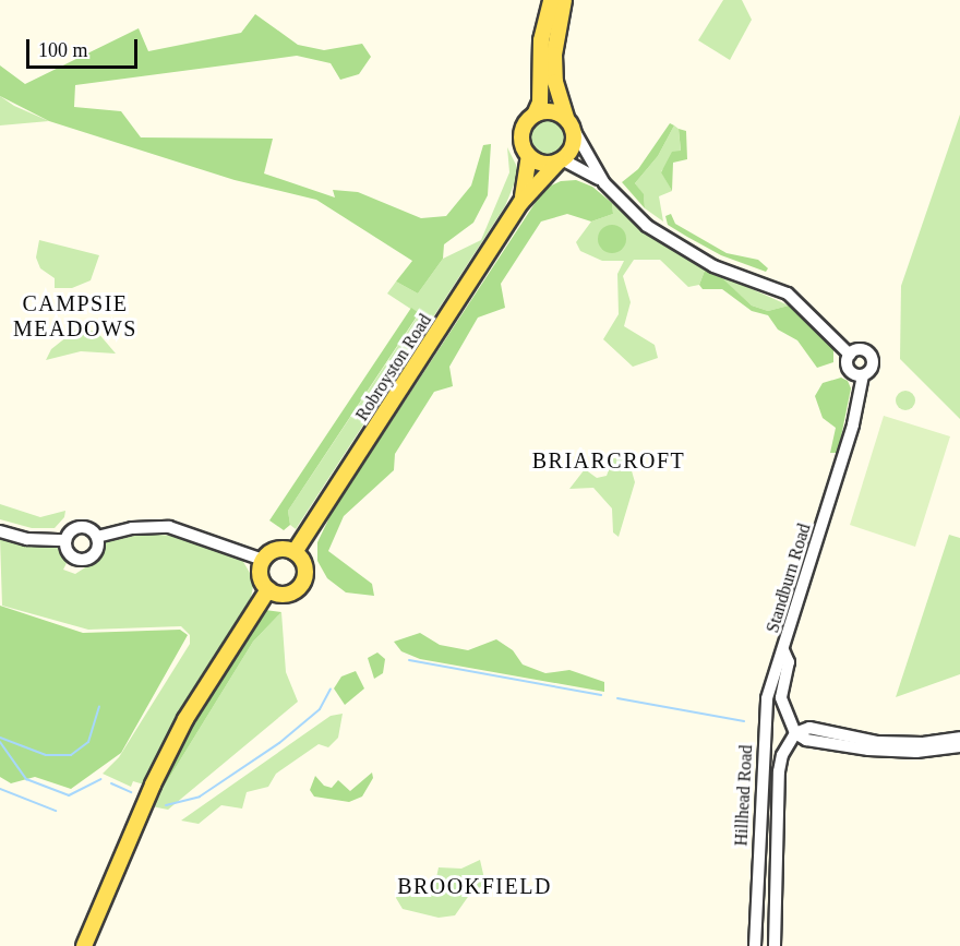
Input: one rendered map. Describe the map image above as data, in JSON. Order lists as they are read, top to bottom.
{
  "streets": {
    "main road": ["Robroyston Road"],
    "street": ["Standburn Road", "Hillhead Road"]
  },
  "crossings": [
    ["Standburn Road", "Hillhead Road"]
  ],
  "districts": ["CAMPSIE MEADOWS", "BRIARCROFT", "BROOKFIELD"],
  "scale_bar": "100 m"
}
